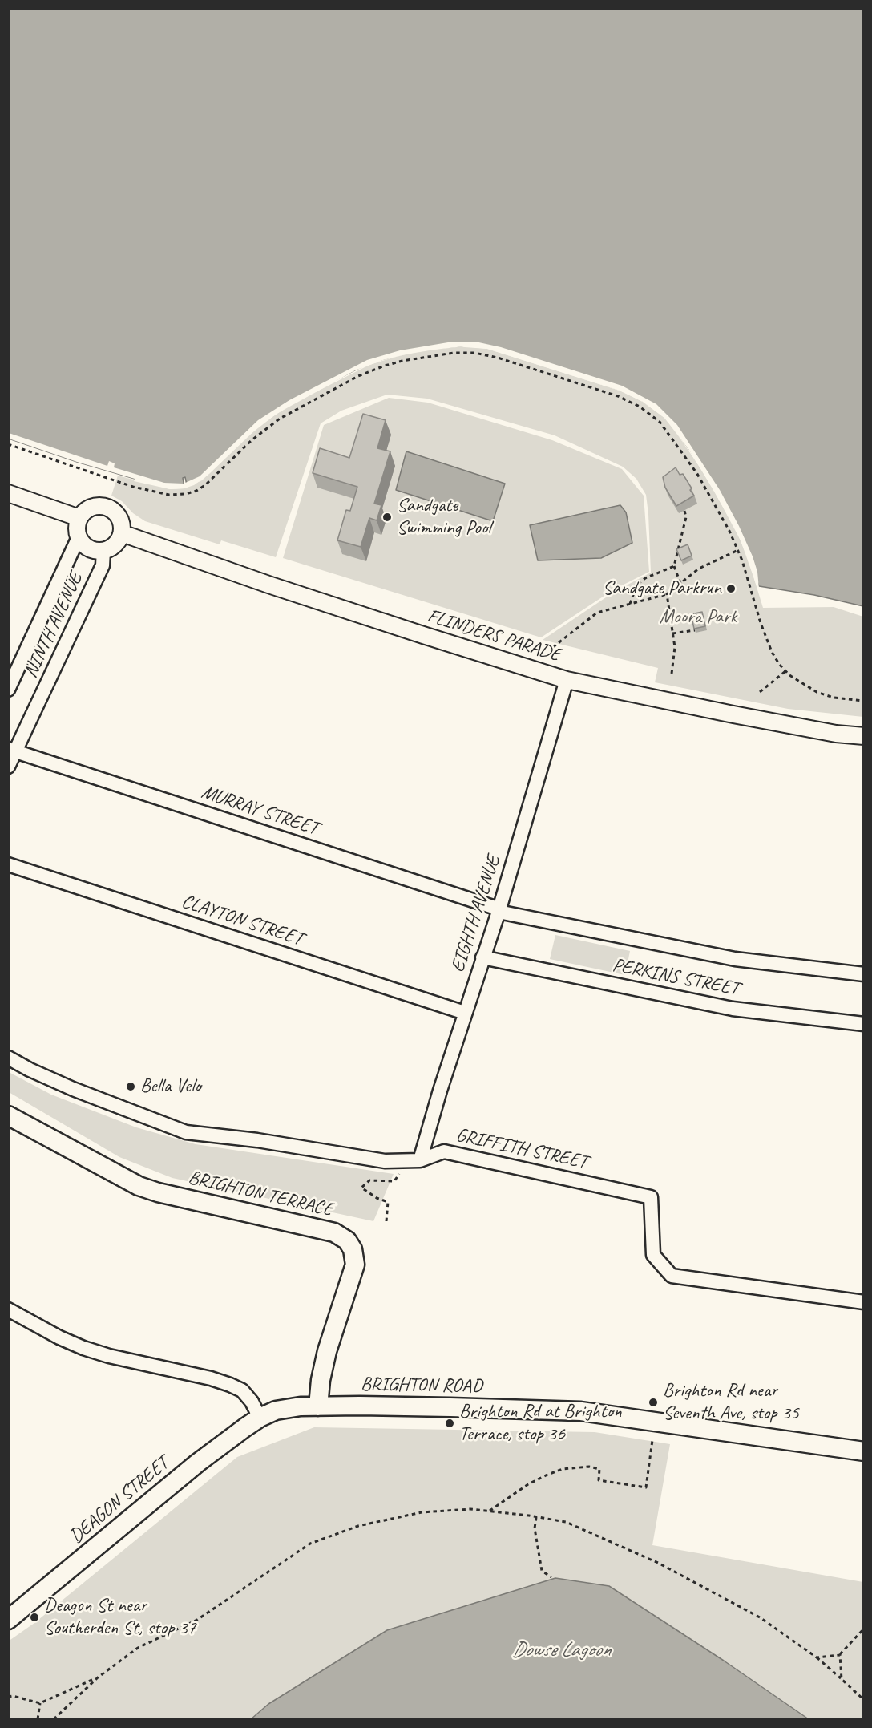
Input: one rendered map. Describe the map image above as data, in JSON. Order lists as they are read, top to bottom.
{
  "streets": {
    "main road": ["BRIGHTON TERRACE", "BRIGHTON ROAD", "DEAGON STREET"],
    "street": [
      "NINTH AVENUE",
      "FLINDERS PARADE",
      "MURRAY STREET",
      "EIGHTH AVENUE",
      "CLAYTON STREET",
      "PERKINS STREET",
      "GRIFFITH STREET"
    ]
  },
  "crossings": [
    ["NINTH AVENUE", "FLINDERS PARADE"],
    ["NINTH AVENUE", "MURRAY STREET"],
    ["FLINDERS PARADE", "EIGHTH AVENUE"],
    ["MURRAY STREET", "EIGHTH AVENUE"],
    ["MURRAY STREET", "PERKINS STREET"],
    ["EIGHTH AVENUE", "CLAYTON STREET"],
    ["EIGHTH AVENUE", "PERKINS STREET"],
    ["EIGHTH AVENUE", "GRIFFITH STREET"],
    ["BRIGHTON TERRACE", "BRIGHTON ROAD"],
    ["BRIGHTON ROAD", "DEAGON STREET"]
  ],
  "water": ["Dowse Lagoon"],
  "parks": ["Moora Park"],
  "places": [
    "Sandgate Swimming Pool",
    "Sandgate Parkrun",
    "Bella Velo",
    "Brighton Rd near Seventh Ave, stop 35",
    "Brighton Rd at Brighton Terrace, stop 36",
    "Deagon St near Southerden St, stop 37"
  ]
}
